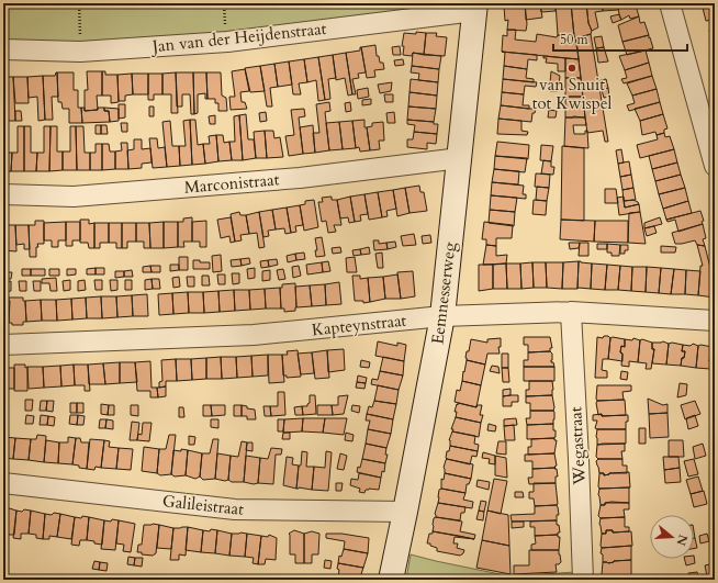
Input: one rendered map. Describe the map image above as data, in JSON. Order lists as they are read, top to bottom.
{
  "streets": {
    "street": [
      "Jan van der Heijdenstraat",
      "Marconistraat",
      "Eemnesserweg",
      "Kapteynstraat",
      "Wegastraat",
      "Galileistraat"
    ]
  },
  "crossings": [
    ["Jan van der Heijdenstraat", "Eemnesserweg"],
    ["Marconistraat", "Eemnesserweg"],
    ["Eemnesserweg", "Kapteynstraat"],
    ["Eemnesserweg", "Galileistraat"],
    ["Kapteynstraat", "Wegastraat"]
  ],
  "places": ["van Snuit tot Kwispel"],
  "scale_bar": "50 m",
  "north": "right"
}
